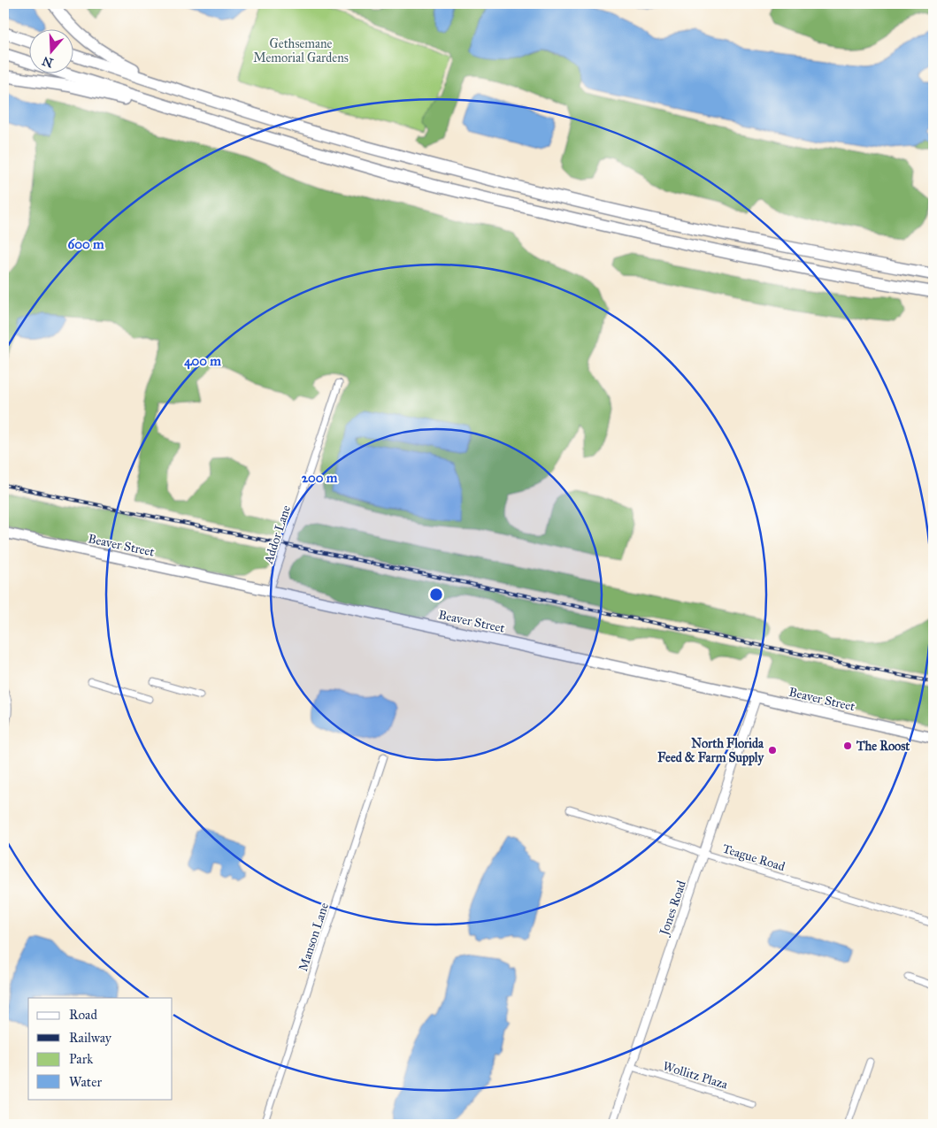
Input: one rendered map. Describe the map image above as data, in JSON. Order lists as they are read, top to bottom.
{
  "streets": {
    "main road": ["Beaver Street"],
    "street": [
      "Addor Lane",
      "Teague Road",
      "Jones Road",
      "Manson Lane",
      "Wollitz Plaza"
    ]
  },
  "crossings": [
    ["Addor Lane", "Beaver Street"],
    ["Beaver Street", "Jones Road"],
    ["Teague Road", "Jones Road"],
    ["Jones Road", "Wollitz Plaza"]
  ],
  "parks": ["Gethsemane Memorial Gardens"],
  "places": ["The Roost", "North Florida Feed & Farm Supply"],
  "legend": [
    "Road",
    "Railway",
    "Park",
    "Water"
  ],
  "north": "bottom",
  "rings": ["600 m", "400 m", "200 m"]
}
